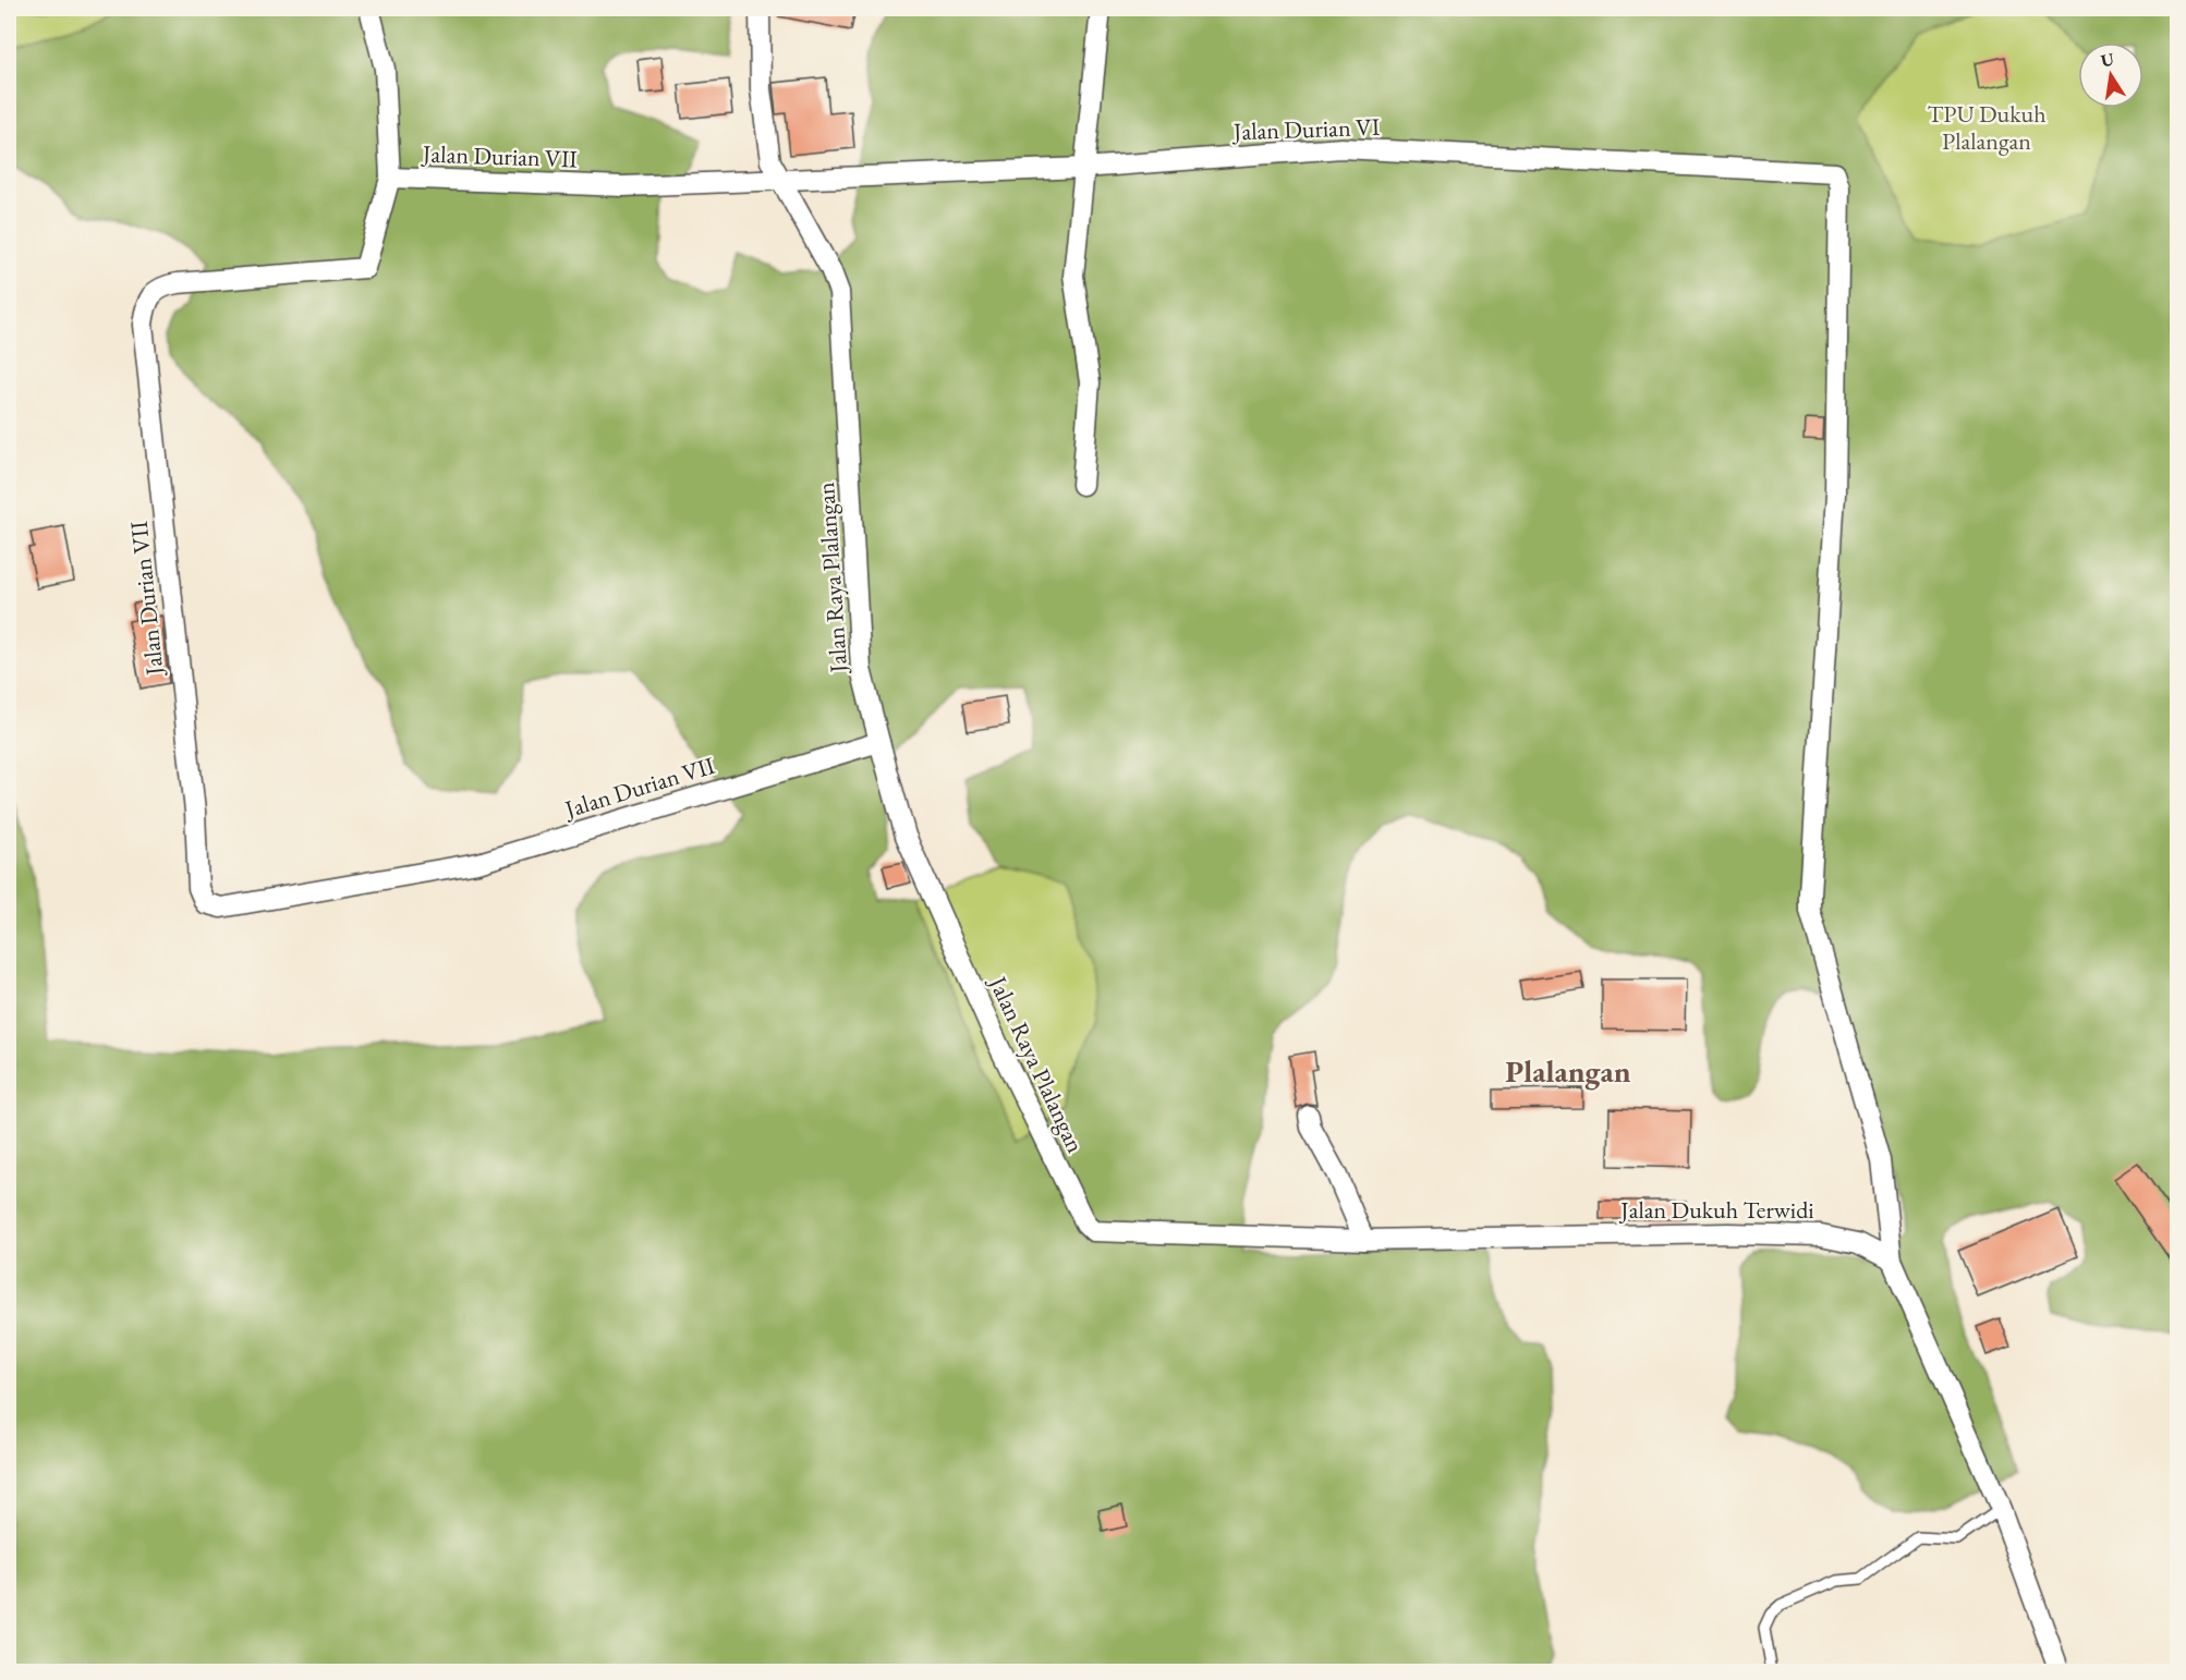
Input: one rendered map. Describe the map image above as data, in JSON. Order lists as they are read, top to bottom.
{
  "streets": {
    "street": [
      "Jalan Durian VI",
      "Jalan Durian VII",
      "Jalan Raya Plalangan",
      "Jalan Dukuh Terwidi"
    ]
  },
  "crossings": [
    ["Jalan Durian VI", "Jalan Durian VII"],
    ["Jalan Durian VI", "Jalan Raya Plalangan"],
    ["Jalan Durian VI", "Jalan Dukuh Terwidi"],
    ["Jalan Durian VII", "Jalan Raya Plalangan"],
    ["Jalan Raya Plalangan", "Jalan Dukuh Terwidi"]
  ],
  "districts": ["Plalangan"],
  "parks": ["TPU Dukuh Plalangan"],
  "north": "top"
}
